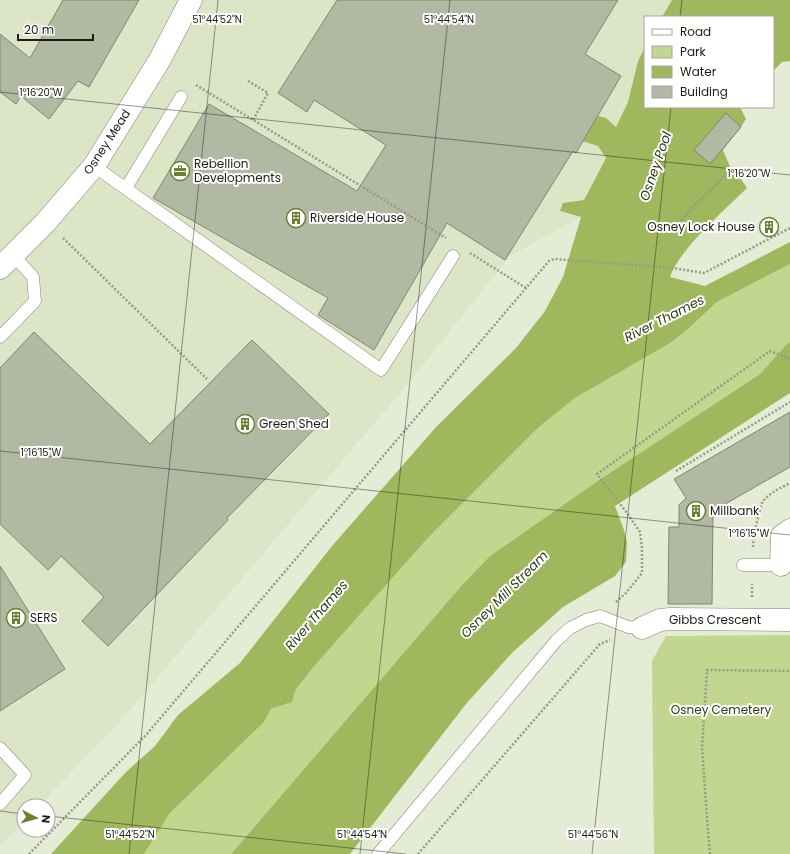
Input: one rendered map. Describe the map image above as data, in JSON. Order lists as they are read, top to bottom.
{
  "streets": {
    "street": ["Osney Mead", "Gibbs Crescent"]
  },
  "water": ["Osney Pool", "River Thames", "Osney Mill Stream"],
  "parks": ["Osney Cemetery"],
  "places": {
    "office": ["Rebellion Developments"],
    "building": [
      "Riverside House",
      "Osney Lock House",
      "Green Shed",
      "Millbank",
      "SERS"
    ]
  },
  "legend": [
    "Road",
    "Park",
    "Water",
    "Building"
  ],
  "scale_bar": "20 m",
  "north": "right",
  "coordinates": [
    "51°44'52\"N",
    "51°44'54\"N",
    "1°16'20\"W",
    "1°16'15\"W",
    "51°44'56\"N"
  ]
}
